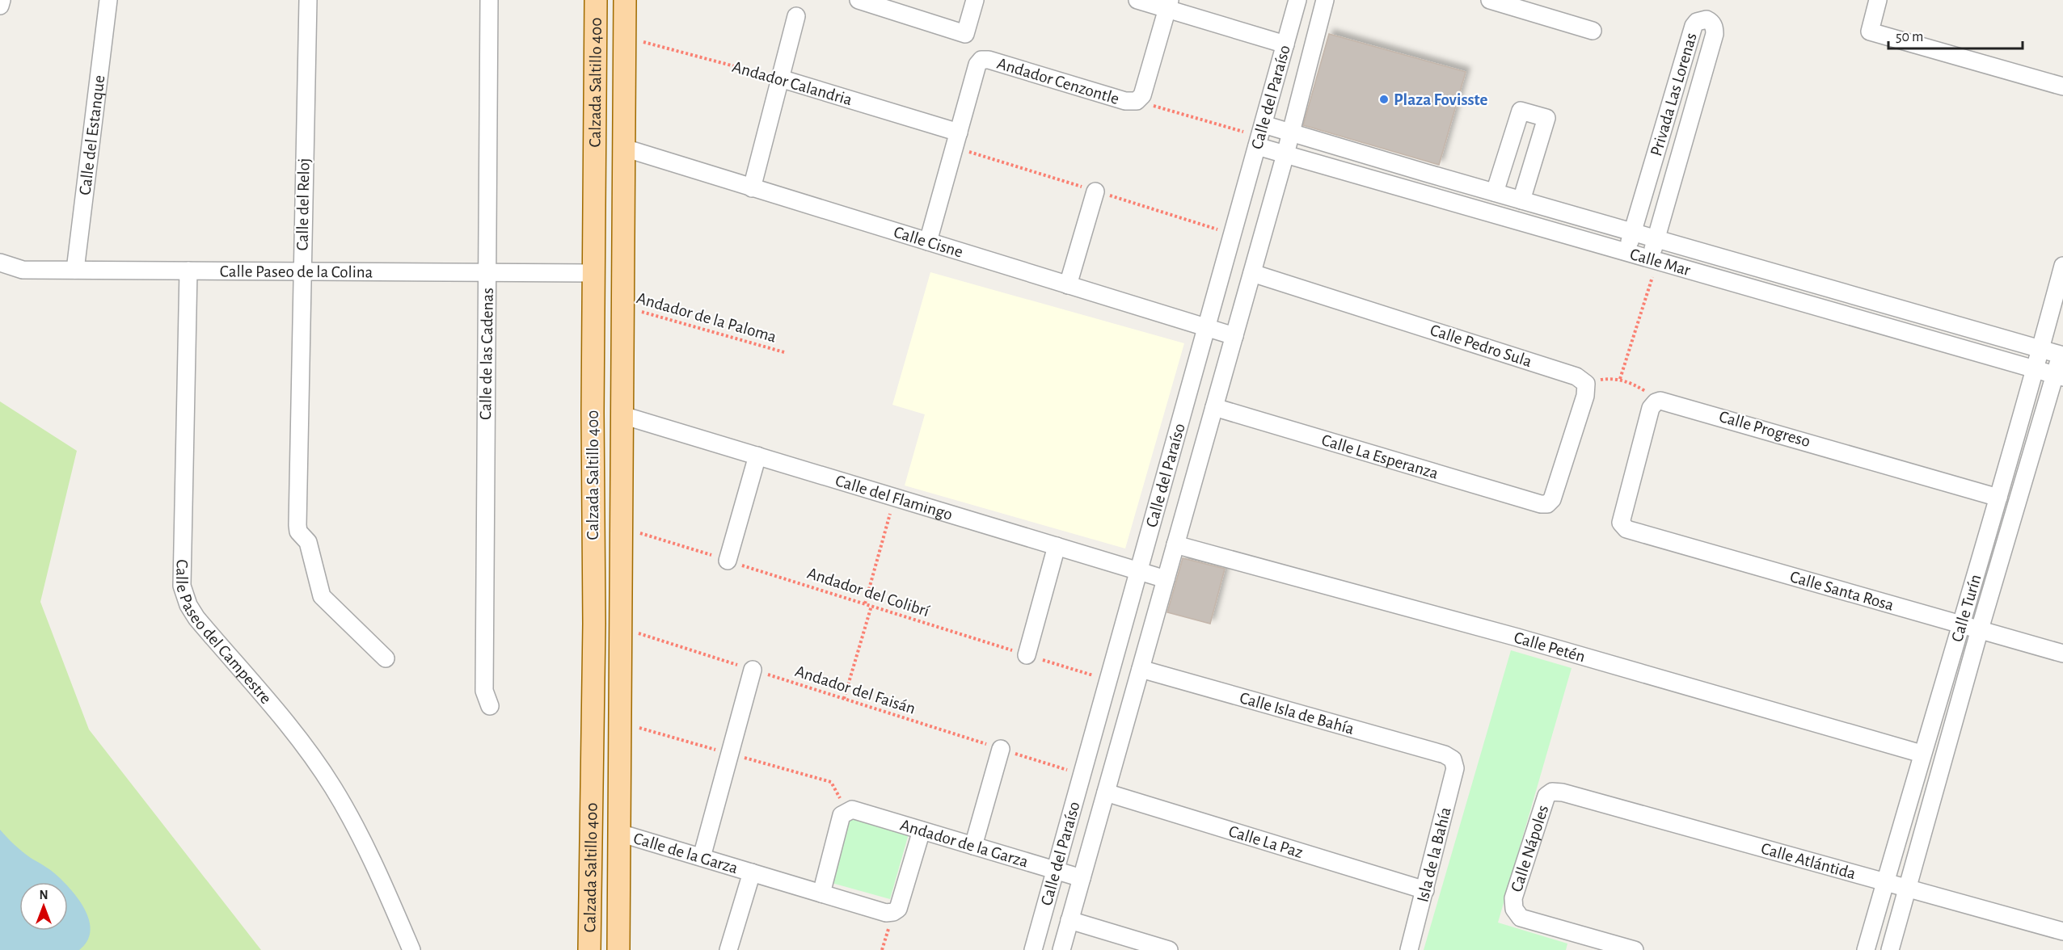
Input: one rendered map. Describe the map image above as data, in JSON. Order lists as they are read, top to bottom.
{
  "streets": {
    "main road": ["Calzada Saltillo 400"],
    "street": [
      "Andador Cenzontle",
      "Andador Calandria",
      "Privada Las Lorenas",
      "Calle del Paraíso",
      "Calle del Estanque",
      "Calle del Reloj",
      "Calle Cisne",
      "Calle Mar",
      "Calle Paseo de la Colina",
      "Calle Pedro Sula",
      "Calle de las Cadenas",
      "Calle Progreso",
      "Calle La Esperanza",
      "Calle del Flamingo",
      "Calle Santa Rosa",
      "Calle Turín",
      "Calle Paseo del Campestre",
      "Calle Petén",
      "Calle Isla de Bahía",
      "Calle La Paz",
      "Andador de la Garza",
      "Calle Nápoles",
      "Calle de la Garza",
      "Isla de la Bahía",
      "Calle Atlántida"
    ],
    "path": ["Andador de la Paloma", "Andador del Colibrí", "Andador del Faisán"]
  },
  "crossings": [
    ["Andador Cenzontle", "Andador Calandria"],
    ["Calzada Saltillo 400", "Andador Calandria"],
    ["Calzada Saltillo 400", "Calle Cisne"],
    ["Calzada Saltillo 400", "Calle Paseo de la Colina"],
    ["Calzada Saltillo 400", "Andador de la Paloma"],
    ["Calzada Saltillo 400", "Calle del Flamingo"],
    ["Calzada Saltillo 400", "Andador del Colibrí"],
    ["Calzada Saltillo 400", "Andador del Faisán"],
    ["Calzada Saltillo 400", "Calle de la Garza"],
    ["Privada Las Lorenas", "Calle Mar"],
    ["Calle del Paraíso", "Calle Cisne"],
    ["Calle del Paraíso", "Calle Mar"],
    ["Calle del Paraíso", "Calle Pedro Sula"],
    ["Calle del Paraíso", "Calle La Esperanza"],
    ["Calle del Paraíso", "Calle del Flamingo"],
    ["Calle del Paraíso", "Andador del Colibrí"],
    ["Calle del Paraíso", "Calle Petén"],
    ["Calle del Paraíso", "Andador del Faisán"],
    ["Calle del Paraíso", "Calle Isla de Bahía"],
    ["Calle del Paraíso", "Calle La Paz"],
    ["Calle del Paraíso", "Andador de la Garza"],
    ["Calle del Estanque", "Calle Paseo de la Colina"],
    ["Calle del Reloj", "Calle Paseo de la Colina"],
    ["Calle Mar", "Calle Turín"],
    ["Calle Paseo de la Colina", "Calle de las Cadenas"],
    ["Calle Paseo de la Colina", "Calle Paseo del Campestre"],
    ["Calle Pedro Sula", "Calle La Esperanza"],
    ["Calle Progreso", "Calle Santa Rosa"],
    ["Calle Progreso", "Calle Turín"],
    ["Calle Santa Rosa", "Calle Turín"],
    ["Calle Turín", "Calle Petén"],
    ["Calle Turín", "Calle Atlántida"],
    ["Calle Isla de Bahía", "Isla de la Bahía"],
    ["Calle La Paz", "Isla de la Bahía"],
    ["Andador de la Garza", "Calle de la Garza"],
    ["Calle Nápoles", "Calle Atlántida"]
  ],
  "places": ["Plaza Fovisste"],
  "scale_bar": "50 m",
  "north": "top"
}
